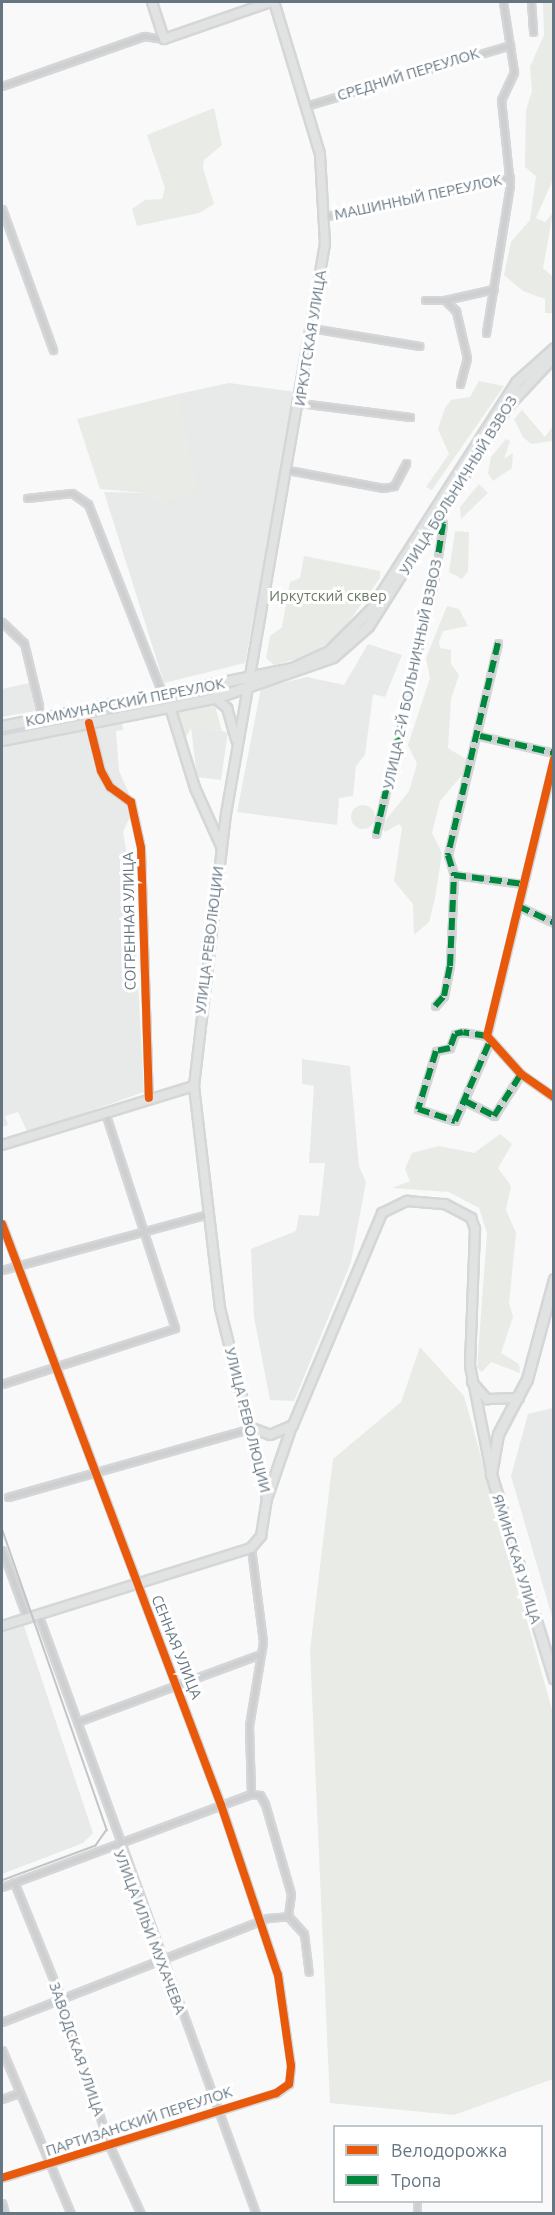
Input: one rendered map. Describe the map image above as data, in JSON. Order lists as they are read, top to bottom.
{
  "streets": {
    "main road": [
      "ИРКУТСКАЯ УЛИЦА",
      "УЛИЦА БОЛЬНИЧНЫЙ ВЗВОЗ",
      "КОММУНАРСКИЙ ПЕРЕУЛОК",
      "УЛИЦА РЕВОЛЮЦИИ",
      "ЯМИНСКАЯ УЛИЦА"
    ],
    "street": [
      "СРЕДНИЙ ПЕРЕУЛОК",
      "МАШИННЫЙ ПЕРЕУЛОК",
      "УЛИЦА 2-Й БОЛЬНИЧНЫЙ ВЗВОЗ",
      "СОГРЕННАЯ УЛИЦА",
      "СЕННАЯ УЛИЦА",
      "УЛИЦА ИЛЬИ МУХАЧЕВА",
      "ЗАВОДСКАЯ УЛИЦА",
      "ПАРТИЗАНСКИЙ ПЕРЕУЛОК"
    ]
  },
  "crossings": [
    ["СРЕДНИЙ ПЕРЕУЛОК", "ИРКУТСКАЯ УЛИЦА"],
    ["МАШИННЫЙ ПЕРЕУЛОК", "ИРКУТСКАЯ УЛИЦА"],
    ["ИРКУТСКАЯ УЛИЦА", "УЛИЦА БОЛЬНИЧНЫЙ ВЗВОЗ"],
    ["ИРКУТСКАЯ УЛИЦА", "КОММУНАРСКИЙ ПЕРЕУЛОК"],
    ["ИРКУТСКАЯ УЛИЦА", "УЛИЦА РЕВОЛЮЦИИ"],
    ["УЛИЦА БОЛЬНИЧНЫЙ ВЗВОЗ", "УЛИЦА 2-Й БОЛЬНИЧНЫЙ ВЗВОЗ"],
    ["УЛИЦА БОЛЬНИЧНЫЙ ВЗВОЗ", "КОММУНАРСКИЙ ПЕРЕУЛОК"],
    ["УЛИЦА БОЛЬНИЧНЫЙ ВЗВОЗ", "УЛИЦА РЕВОЛЮЦИИ"],
    ["КОММУНАРСКИЙ ПЕРЕУЛОК", "СОГРЕННАЯ УЛИЦА"],
    ["КОММУНАРСКИЙ ПЕРЕУЛОК", "УЛИЦА РЕВОЛЮЦИИ"],
    ["СЕННАЯ УЛИЦА", "ПАРТИЗАНСКИЙ ПЕРЕУЛОК"],
    ["УЛИЦА ИЛЬИ МУХАЧЕВА", "ПАРТИЗАНСКИЙ ПЕРЕУЛОК"],
    ["ЗАВОДСКАЯ УЛИЦА", "ПАРТИЗАНСКИЙ ПЕРЕУЛОК"]
  ],
  "parks": ["Иркутский сквер"],
  "legend": ["Велодорожка", "Тропа"]
}
